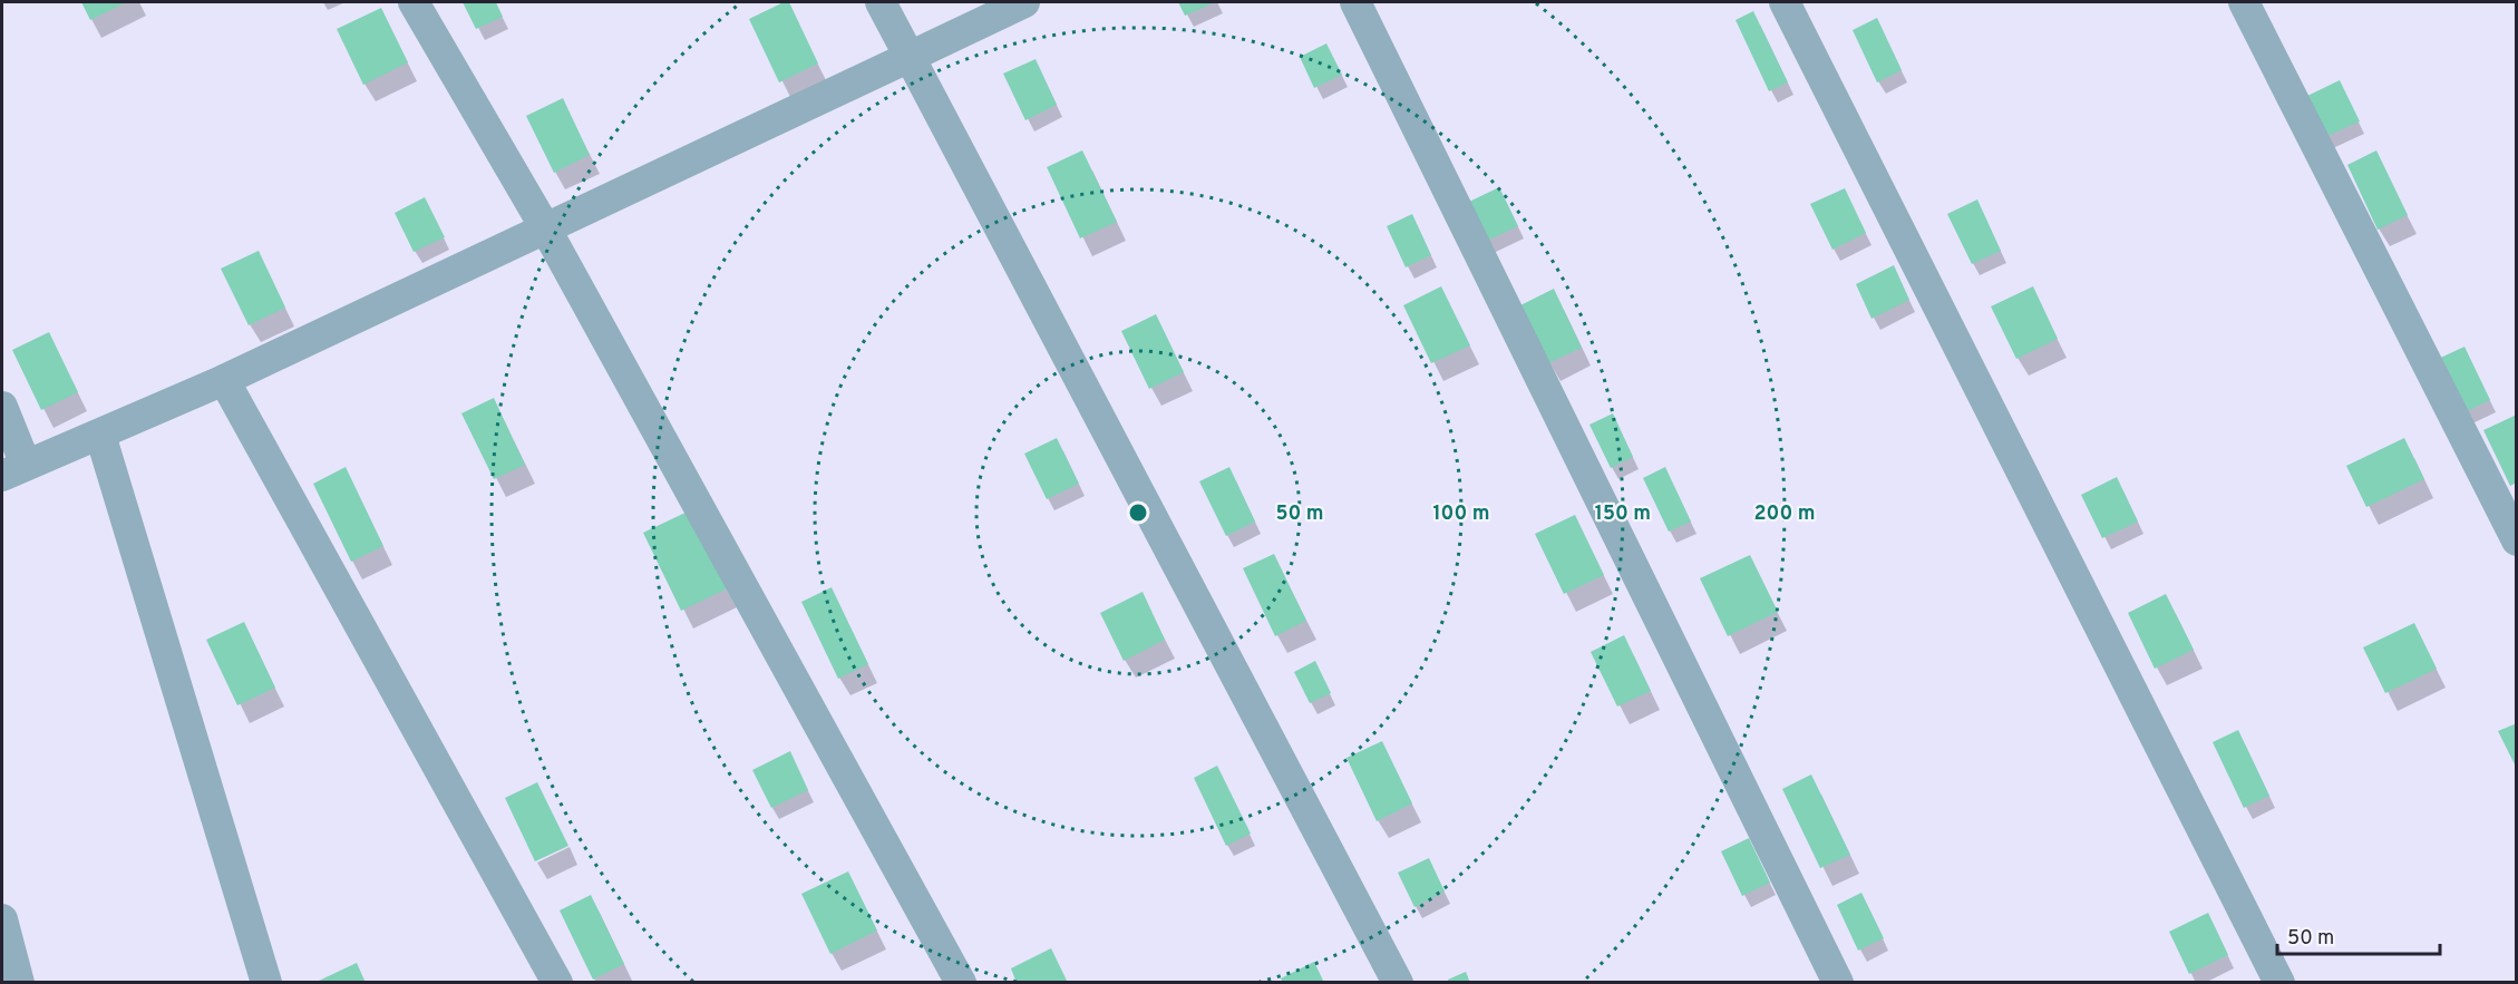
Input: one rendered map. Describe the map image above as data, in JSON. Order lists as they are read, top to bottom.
{
  "scale_bar": "50 m",
  "rings": [
    "50 m",
    "100 m",
    "150 m",
    "200 m"
  ]
}
